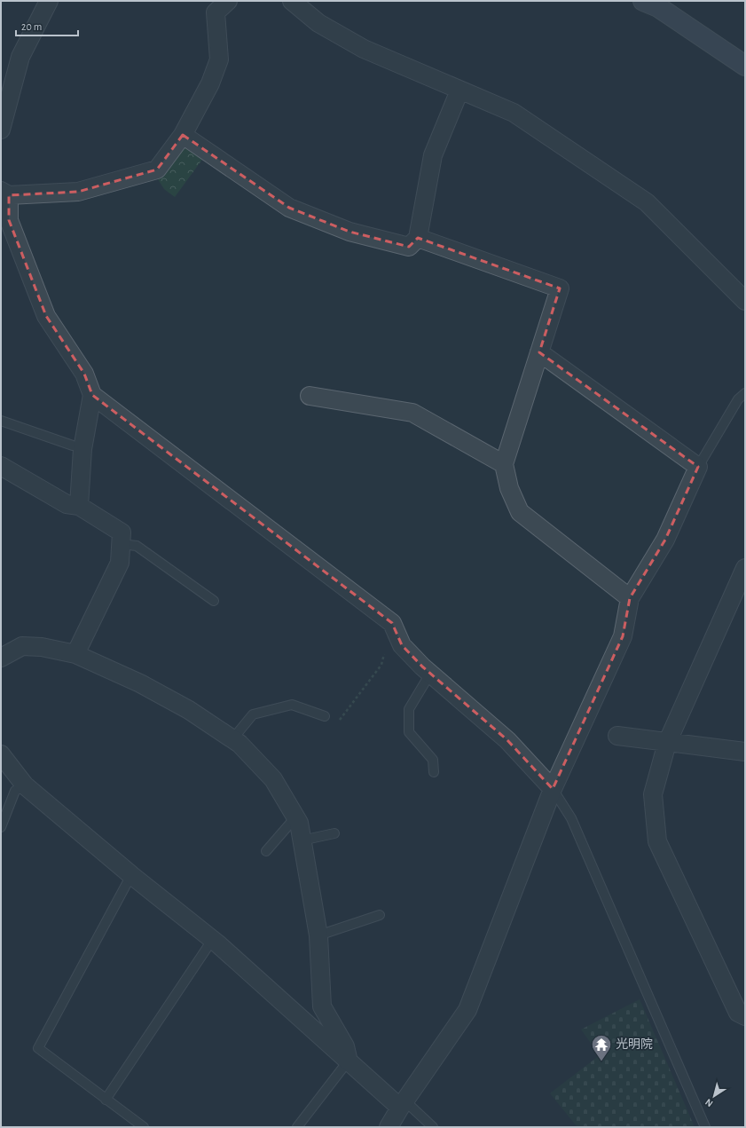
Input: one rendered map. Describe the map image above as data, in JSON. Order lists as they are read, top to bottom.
{
  "places": {
    "temple": ["光明院"]
  },
  "scale_bar": "20 m",
  "north": "bottom left"
}
